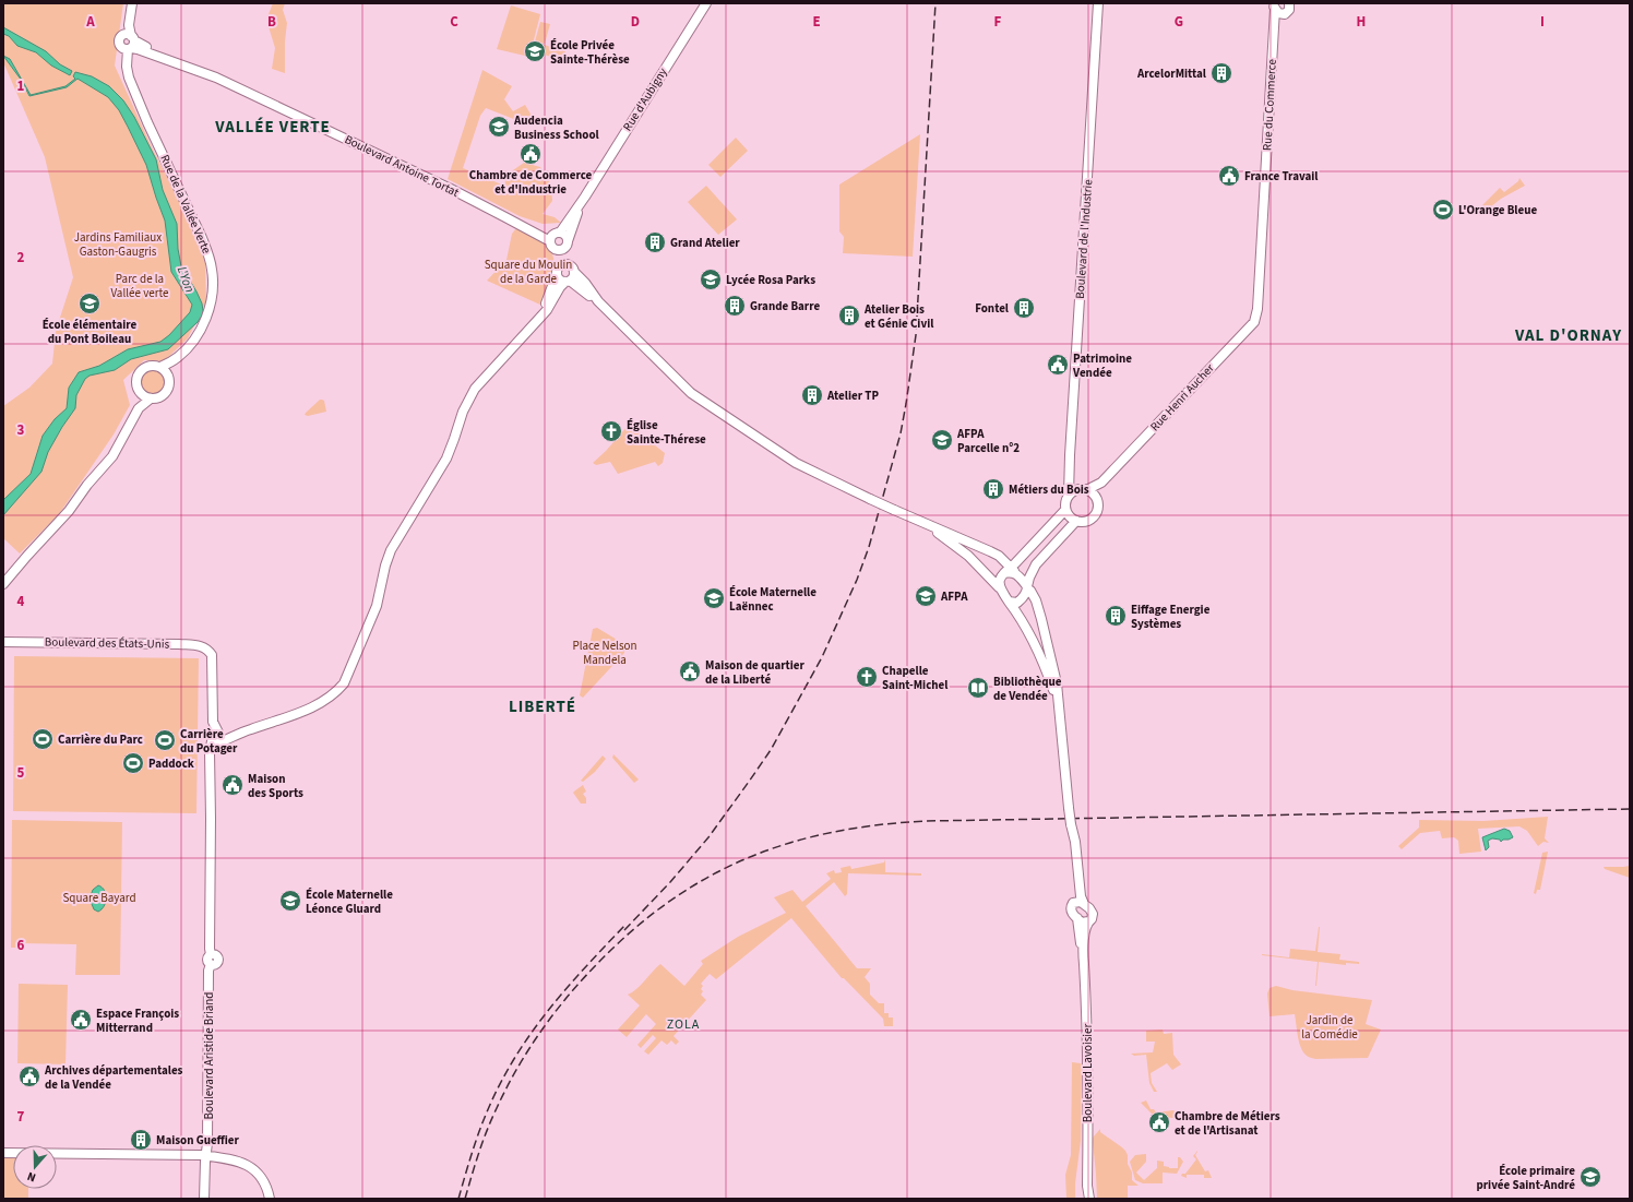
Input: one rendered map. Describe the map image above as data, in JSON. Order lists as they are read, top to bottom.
{
  "streets": {
    "main road": [
      "Rue d'Aubigny",
      "Rue du Commerce",
      "Boulevard Antoine Tortat",
      "Rue de la Vallée Verte",
      "Boulevard de l'Industrie",
      "Rue Henri Aucher",
      "Boulevard des États-Unis",
      "Boulevard Aristide Briand",
      "Boulevard Lavoisier"
    ]
  },
  "crossings": [
    ["Rue d'Aubigny", "Boulevard Antoine Tortat"],
    ["Rue du Commerce", "Rue Henri Aucher"],
    ["Boulevard Antoine Tortat", "Rue de la Vallée Verte"],
    ["Boulevard de l'Industrie", "Rue Henri Aucher"],
    ["Boulevard des États-Unis", "Boulevard Aristide Briand"]
  ],
  "districts": [
    "VALLÉE VERTE",
    "VAL D'ORNAY",
    "LIBERTÉ",
    "ZOLA"
  ],
  "water": ["L'Yon"],
  "parks": [
    "Jardins Familiaux Gaston-Gaugris",
    "Square du Moulin de la Garde",
    "Parc de la Vallée verte",
    "Place Nelson Mandela",
    "Square Bayard",
    "Jardin de la Comédie"
  ],
  "places": {
    "school or university": [
      "École Privée Sainte-Thérèse",
      "Audencia Business School",
      "Lycée Rosa Parks",
      "École élémentaire du Pont Boileau",
      "AFPA Parcelle n°2",
      "AFPA",
      "École Maternelle Laënnec",
      "École Maternelle Léonce Gluard",
      "École primaire privée Saint-André"
    ],
    "building": [
      "ArcelorMittal",
      "Grand Atelier",
      "Grande Barre",
      "Fontel",
      "Atelier Bois et Génie Civil",
      "Atelier TP",
      "Métiers du Bois",
      "Eiffage Energie Systèmes",
      "Maison Gueffier"
    ],
    "public building": [
      "Chambre de Commerce et d'Industrie",
      "France Travail",
      "Patrimoine Vendée",
      "Maison de quartier de la Liberté",
      "Maison des Sports",
      "Espace François Mitterrand",
      "Archives départementales de la Vendée",
      "Chambre de Métiers et de l'Artisanat"
    ],
    "sports": [
      "L'Orange Bleue",
      "Carrière du Parc",
      "Carrière du Potager",
      "Paddock"
    ],
    "church": ["Église Sainte-Thérese", "Chapelle Saint-Michel"],
    "library": ["Bibliothèque de Vendée"]
  },
  "north": "bottom",
  "grid": {
    "columns": [
      "A",
      "B",
      "C",
      "D",
      "E",
      "F",
      "G",
      "H",
      "I"
    ],
    "rows": [
      "1",
      "2",
      "3",
      "4",
      "5",
      "6",
      "7"
    ]
  }
}
